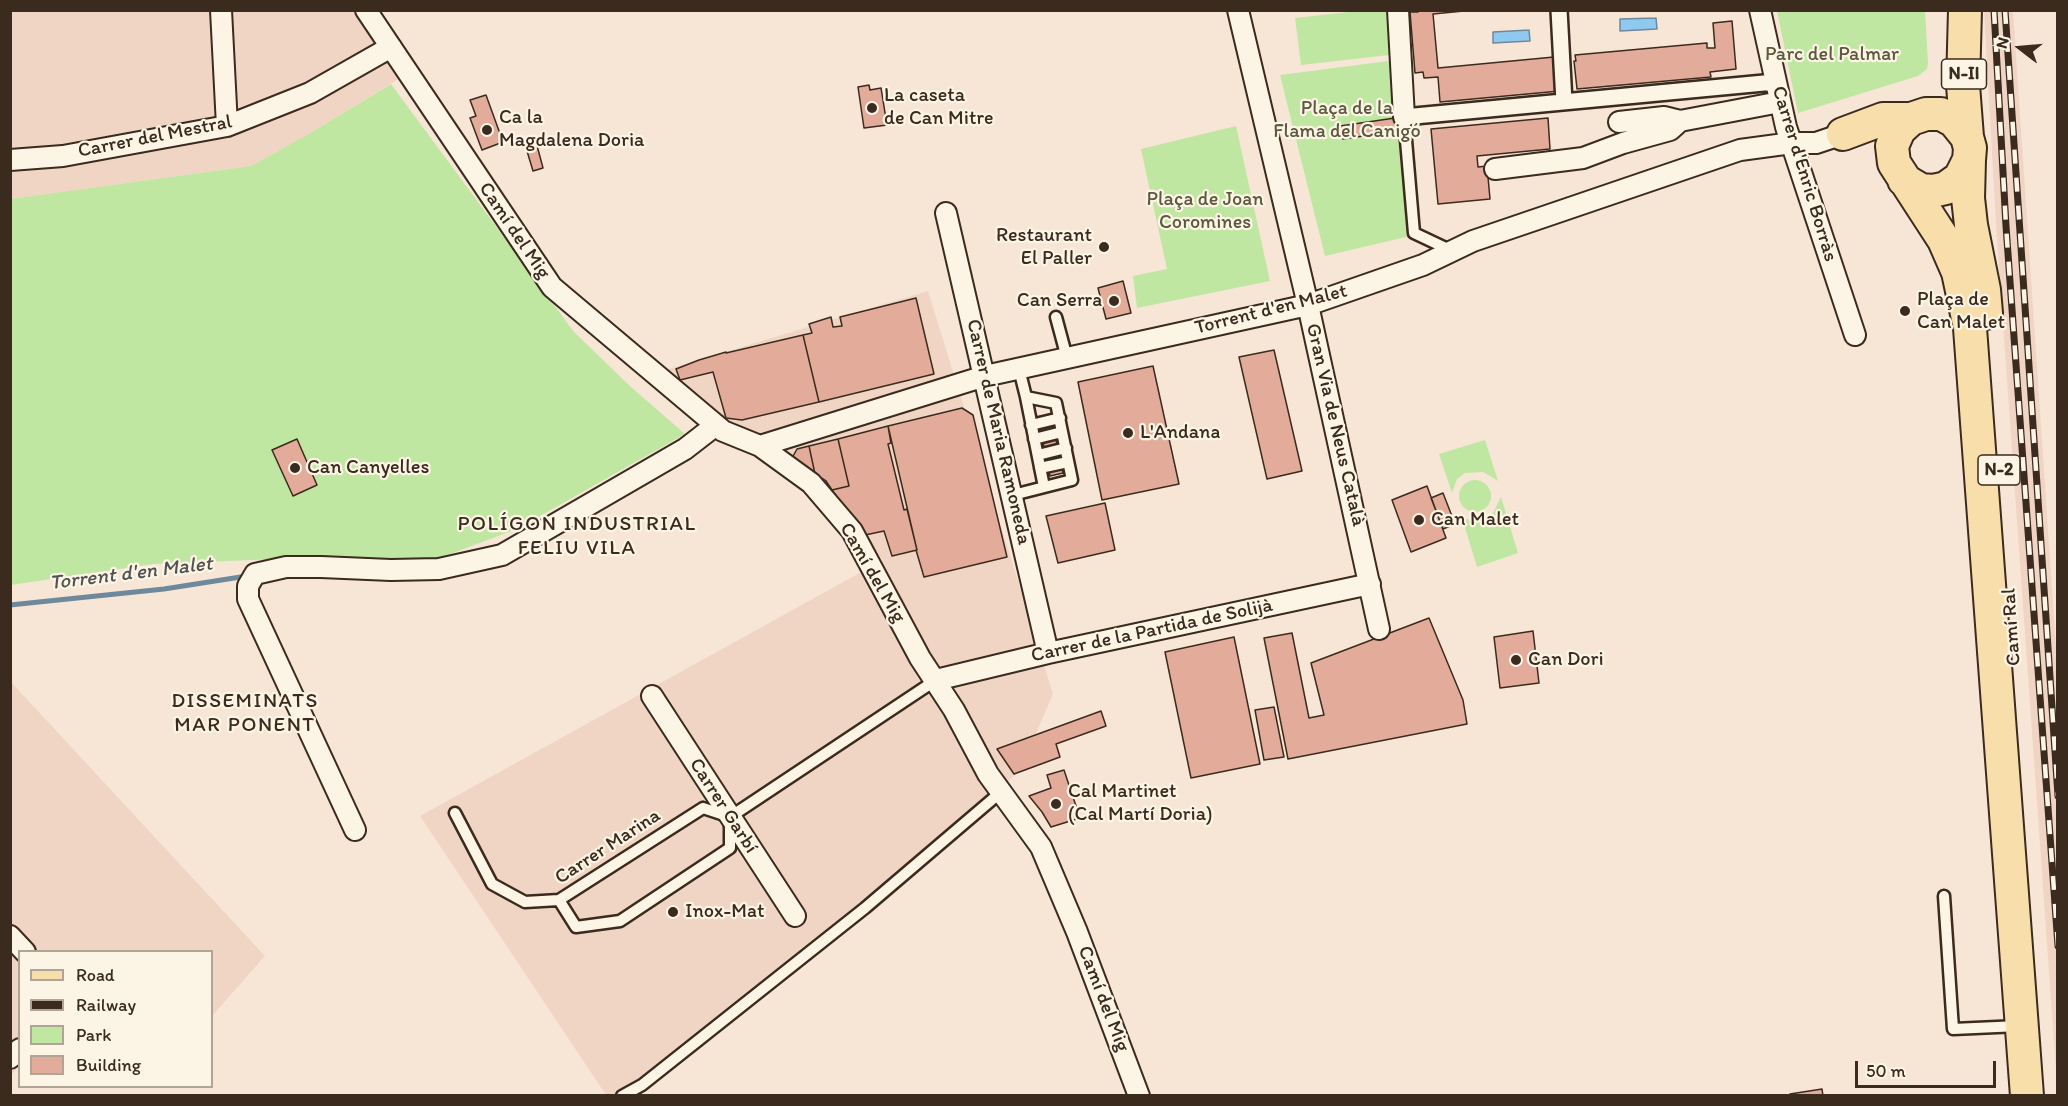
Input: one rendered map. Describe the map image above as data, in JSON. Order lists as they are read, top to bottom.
{
  "streets": {
    "main road": ["N-II", "N-2", "Camí Ral"],
    "street": [
      "Carrer del Mestral",
      "Carrer d'Enric Borràs",
      "Camí del Mig",
      "Torrent d'en Malet",
      "Gran Via de Neus Català",
      "Carrer de Maria Ramoneda",
      "Carrer de la Partida de Solijà",
      "Carrer Garbí"
    ],
    "lane": ["Carrer Marina"]
  },
  "crossings": [
    ["N-II", "Camí Ral"],
    ["Carrer del Mestral", "Camí del Mig"],
    ["Carrer d'Enric Borràs", "Torrent d'en Malet"],
    ["Camí del Mig", "Torrent d'en Malet"],
    ["Camí del Mig", "Carrer de la Partida de Solijà"],
    ["Torrent d'en Malet", "Gran Via de Neus Català"],
    ["Torrent d'en Malet", "Carrer de Maria Ramoneda"],
    ["Gran Via de Neus Català", "Carrer de la Partida de Solijà"],
    ["Carrer de Maria Ramoneda", "Carrer de la Partida de Solijà"],
    ["Carrer Garbí", "Carrer Marina"]
  ],
  "districts": ["POLÍGON INDUSTRIAL FELIU VILA", "DISSEMINATS MAR PONENT"],
  "water": ["Torrent d'en Malet"],
  "parks": ["Parc del Palmar", "Plaça de la Flama del Canigó", "Plaça de Joan Coromines"],
  "places": [
    "La caseta de Can Mitre",
    "Ca la Magdalena Doria",
    "Restaurant El Paller",
    "Can Serra",
    "Plaça de Can Malet",
    "L'Andana",
    "Can Canyelles",
    "Can Malet",
    "Can Dori",
    "Cal Martinet (Cal Martí Doria)",
    "Inox-Mat"
  ],
  "legend": [
    "Road",
    "Railway",
    "Park",
    "Building"
  ],
  "scale_bar": "50 m",
  "north": "left"
}
